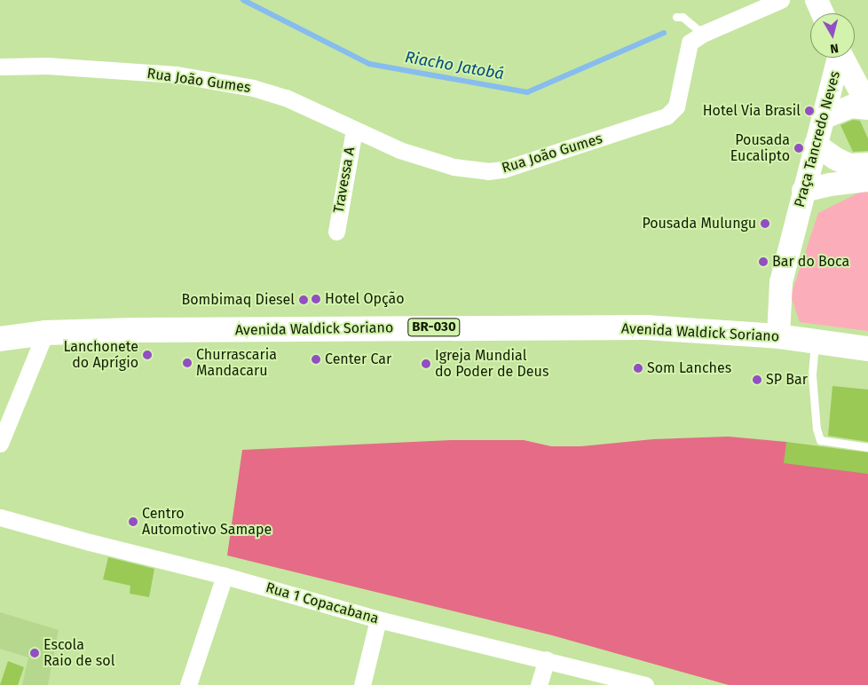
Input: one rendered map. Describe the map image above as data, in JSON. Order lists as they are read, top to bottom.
{
  "streets": {
    "main road": ["Praça Tancredo Neves", "BR-030", "Avenida Waldick Soriano"],
    "street": ["Rua João Gumes", "Travessa A", "Rua 1 Copacabana"]
  },
  "crossings": [
    ["Rua João Gumes", "Travessa A"],
    ["Praça Tancredo Neves", "Avenida Waldick Soriano"]
  ],
  "water": ["Riacho Jatobá"],
  "places": [
    "Hotel Via Brasil",
    "Pousada Eucalipto",
    "Pousada Mulungu",
    "Bar do Boca",
    "Hotel Opção",
    "Bombimaq Diesel",
    "Lanchonete do Aprígio",
    "Center Car",
    "Churrascaria Mandacaru",
    "Igreja Mundial do Poder de Deus",
    "Som Lanches",
    "SP Bar",
    "Centro Automotivo Samape",
    "Escola Raio de sol"
  ],
  "north": "bottom"
}
